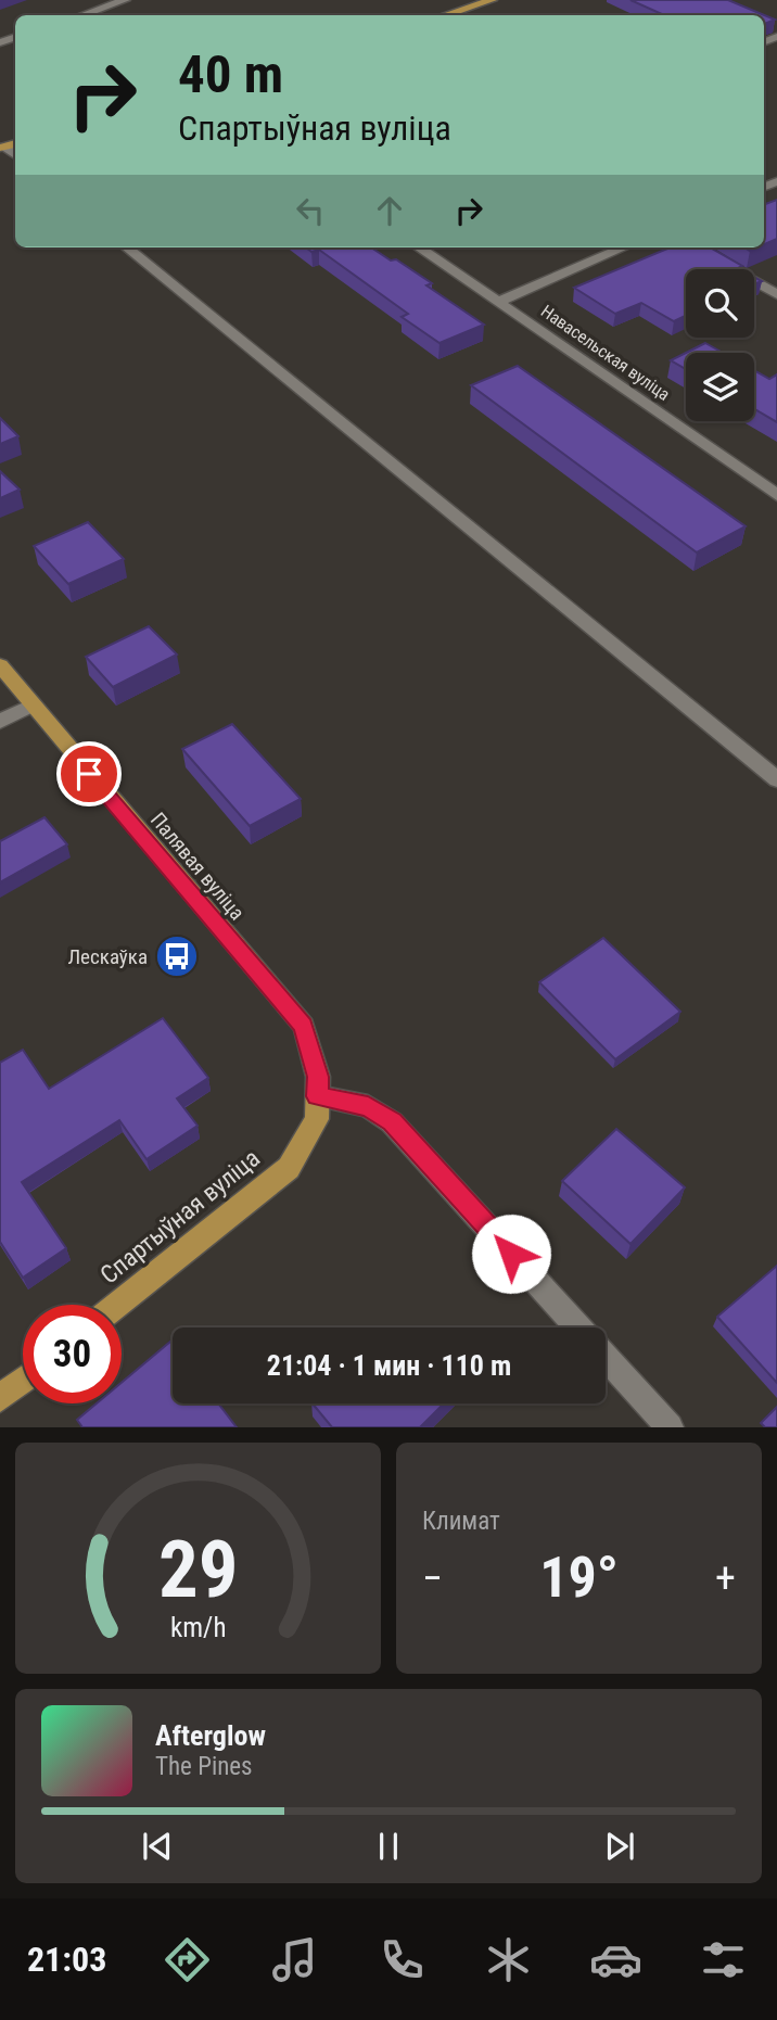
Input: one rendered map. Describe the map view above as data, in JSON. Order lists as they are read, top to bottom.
{
  "streets": {
    "main road": ["Палявая вуліца", "Спартыўная вуліца"],
    "street": ["Навасельская вуліца"]
  },
  "crossings": [
    ["Палявая вуліца", "Спартыўная вуліца"]
  ],
  "places": {
    "bus stop": ["Лескаўка"]
  },
  "page": {
    "turn": ["40 m", "Спартыўная вуліца"],
    "limit": "30",
    "trip": "21:04 · 1 мин · 110 m",
    "tile": "Климат",
    "heat": ["−", "19°", "+"],
    "song": ["Afterglow", "The Pines"],
    "tabs": "21:03",
    "gauge": ["29", "km/h"]
  }
}
